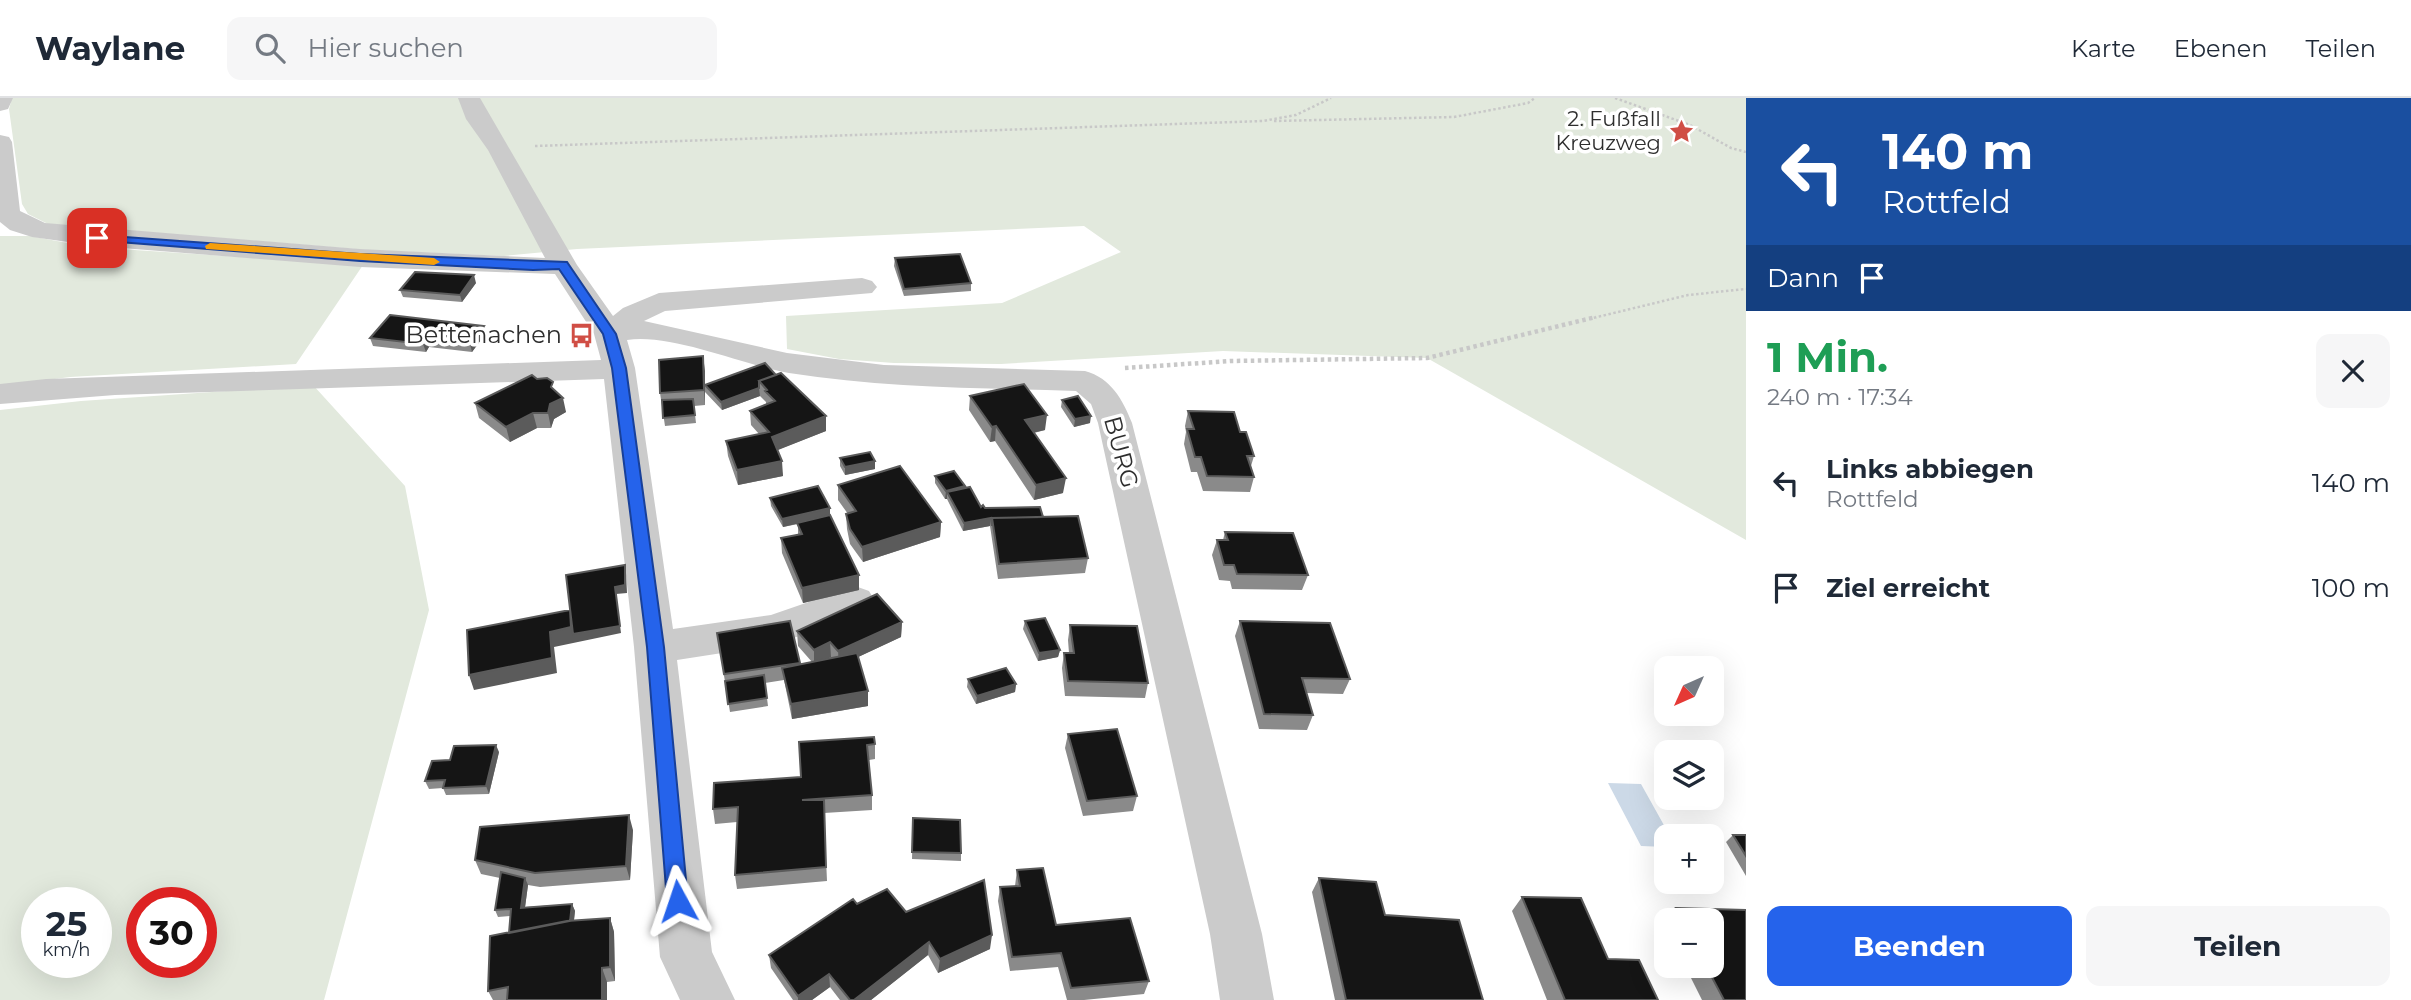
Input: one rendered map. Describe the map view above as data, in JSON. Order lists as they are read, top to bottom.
{
  "streets": {
    "street": ["BURG"]
  },
  "places": {
    "place": ["2. Fußfall Kreuzweg"],
    "bus stop": ["Bettenachen"]
  },
  "north": "bottom left",
  "page": {
    "header": "Waylane",
    "search": "Hier suchen",
    "nav": ["Karte", "Ebenen", "Teilen"],
    "turn": ["140 m", "Rottfeld"],
    "then": "Dann",
    "heading": ["1 Min.", "240 m · 17:34"],
    "list": [
      {
        "name": "Links abbiegen",
        "note": "Rottfeld",
        "value": "140 m"
      },
      {
        "name": "Ziel erreicht",
        "value": "100 m"
      }
    ],
    "map_buttons": ["+", "−"],
    "speed": "25 km/h",
    "limit": "30",
    "buttons": ["Beenden", "Teilen"]
  }
}
